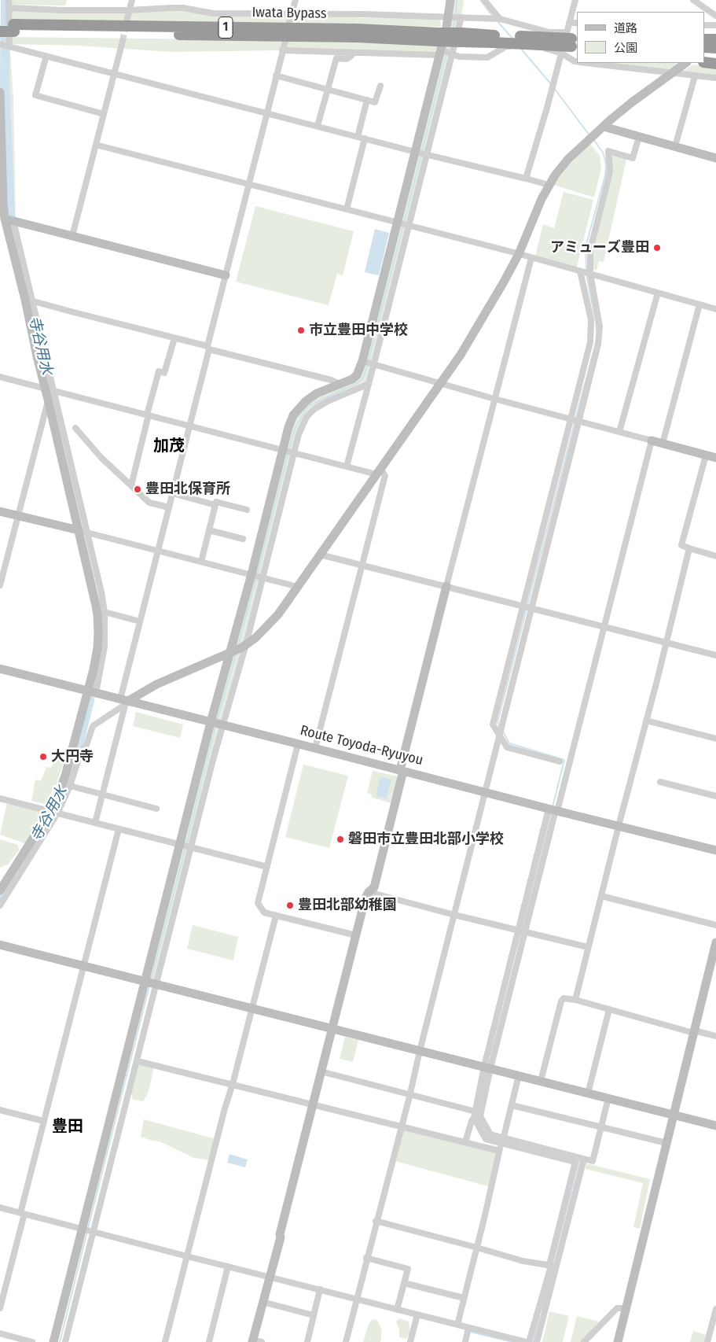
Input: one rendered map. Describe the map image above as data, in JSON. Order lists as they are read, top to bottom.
{
  "streets": {
    "highway": ["Iwata Bypass", "1"],
    "street": ["Route Toyoda-Ryuyou"]
  },
  "districts": ["加茂", "豊田"],
  "water": ["寺谷用水"],
  "places": [
    "アミューズ豊田",
    "市立豊田中学校",
    "豊田北保育所",
    "大円寺",
    "磐田市立豊田北部小学校",
    "豊田北部幼稚園"
  ],
  "legend": ["道路", "公園"]
}
